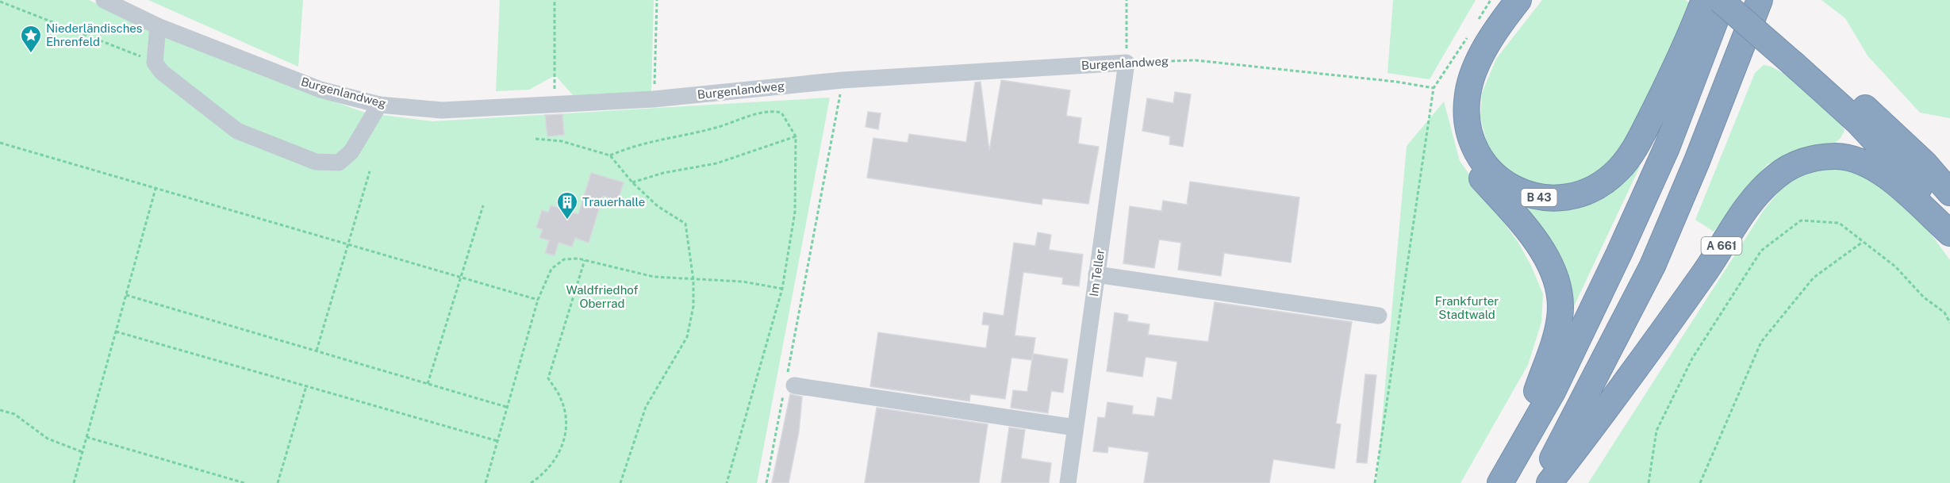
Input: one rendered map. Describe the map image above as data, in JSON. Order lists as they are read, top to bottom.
{
  "streets": {
    "highway": ["B 43", "A 661"],
    "street": ["Burgenlandweg", "Im Teller"]
  },
  "crossings": [
    ["Burgenlandweg", "Im Teller"]
  ],
  "parks": ["Waldfriedhof Oberrad", "Frankfurter Stadtwald"],
  "places": {
    "place": ["Niederländisches Ehrenfeld"],
    "building": ["Trauerhalle"]
  }
}
